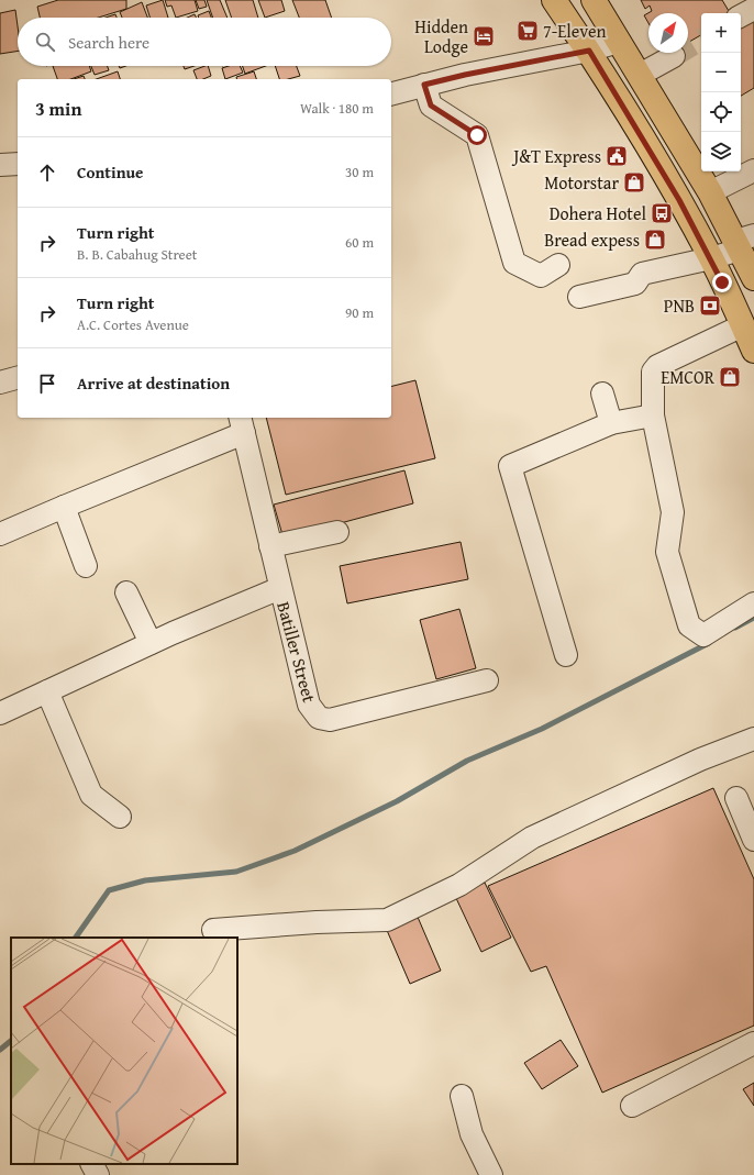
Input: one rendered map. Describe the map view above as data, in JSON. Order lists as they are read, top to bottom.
{
  "streets": {
    "street": ["Batiller Street"]
  },
  "places": {
    "supermarket": ["7-Eleven"],
    "hotel": ["Hidden Lodge"],
    "public building": ["J&T Express"],
    "shop": ["Motorstar", "Bread expess", "EMCOR"],
    "bus stop": ["Dohera Hotel"],
    "bank": ["PNB"]
  },
  "north": "top right",
  "page": {
    "map_buttons": ["+", "−"],
    "search": "Search here",
    "heading": ["3 min", "Walk · 180 m"],
    "list": [
      ["Continue", "30 m"],
      ["Turn right", "B. B. Cabahug Street", "60 m"],
      ["Turn right", "A.C. Cortes Avenue", "90 m"],
      "Arrive at destination"
    ]
  }
}
